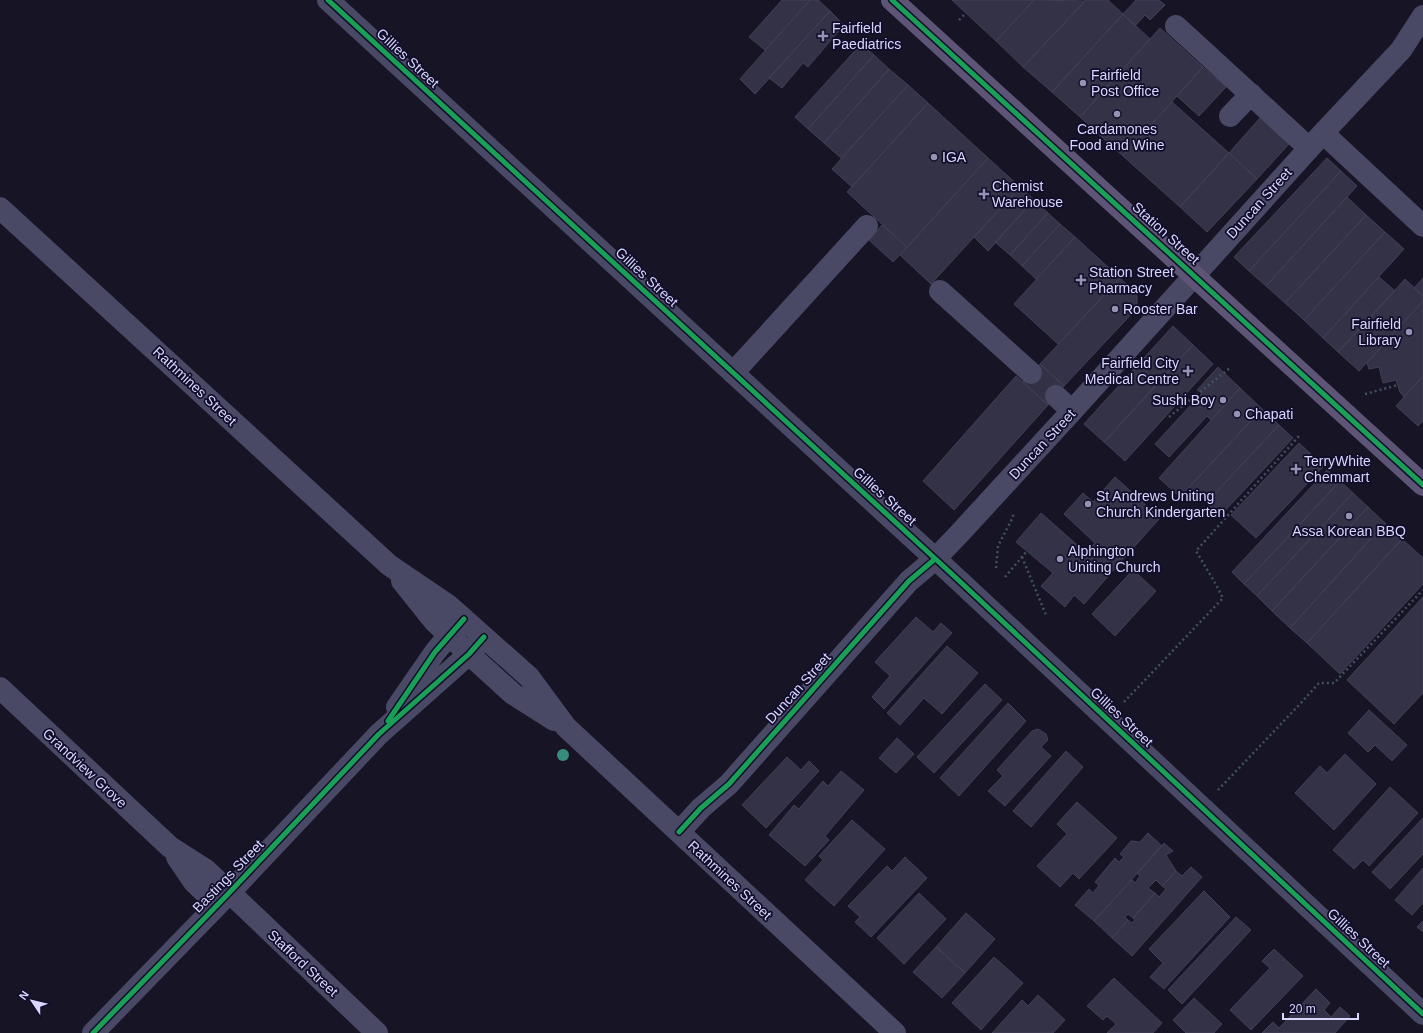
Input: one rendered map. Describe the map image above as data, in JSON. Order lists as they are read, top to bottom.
{
  "streets": {
    "main road": ["Station Street"],
    "street": [
      "Gillies Street",
      "Duncan Street",
      "Rathmines Street",
      "Grandview Grove",
      "Bastings Street",
      "Stafford Street"
    ]
  },
  "crossings": [
    ["Gillies Street", "Duncan Street"],
    ["Duncan Street", "Station Street"],
    ["Duncan Street", "Rathmines Street"],
    ["Rathmines Street", "Bastings Street"],
    ["Grandview Grove", "Bastings Street"],
    ["Grandview Grove", "Stafford Street"],
    ["Bastings Street", "Stafford Street"]
  ],
  "places": {
    "health": [
      "Fairfield Paediatrics",
      "Chemist Warehouse",
      "Station Street Pharmacy",
      "Fairfield City Medical Centre",
      "TerryWhite Chemmart"
    ],
    "other": [
      "Fairfield Post Office",
      "Cardamones Food and Wine",
      "IGA",
      "Rooster Bar",
      "Fairfield Library",
      "Sushi Boy",
      "Chapati",
      "St Andrews Uniting Church Kindergarten",
      "Assa Korean BBQ",
      "Alphington Uniting Church"
    ]
  },
  "scale_bar": "20 m",
  "north": "top left"
}
